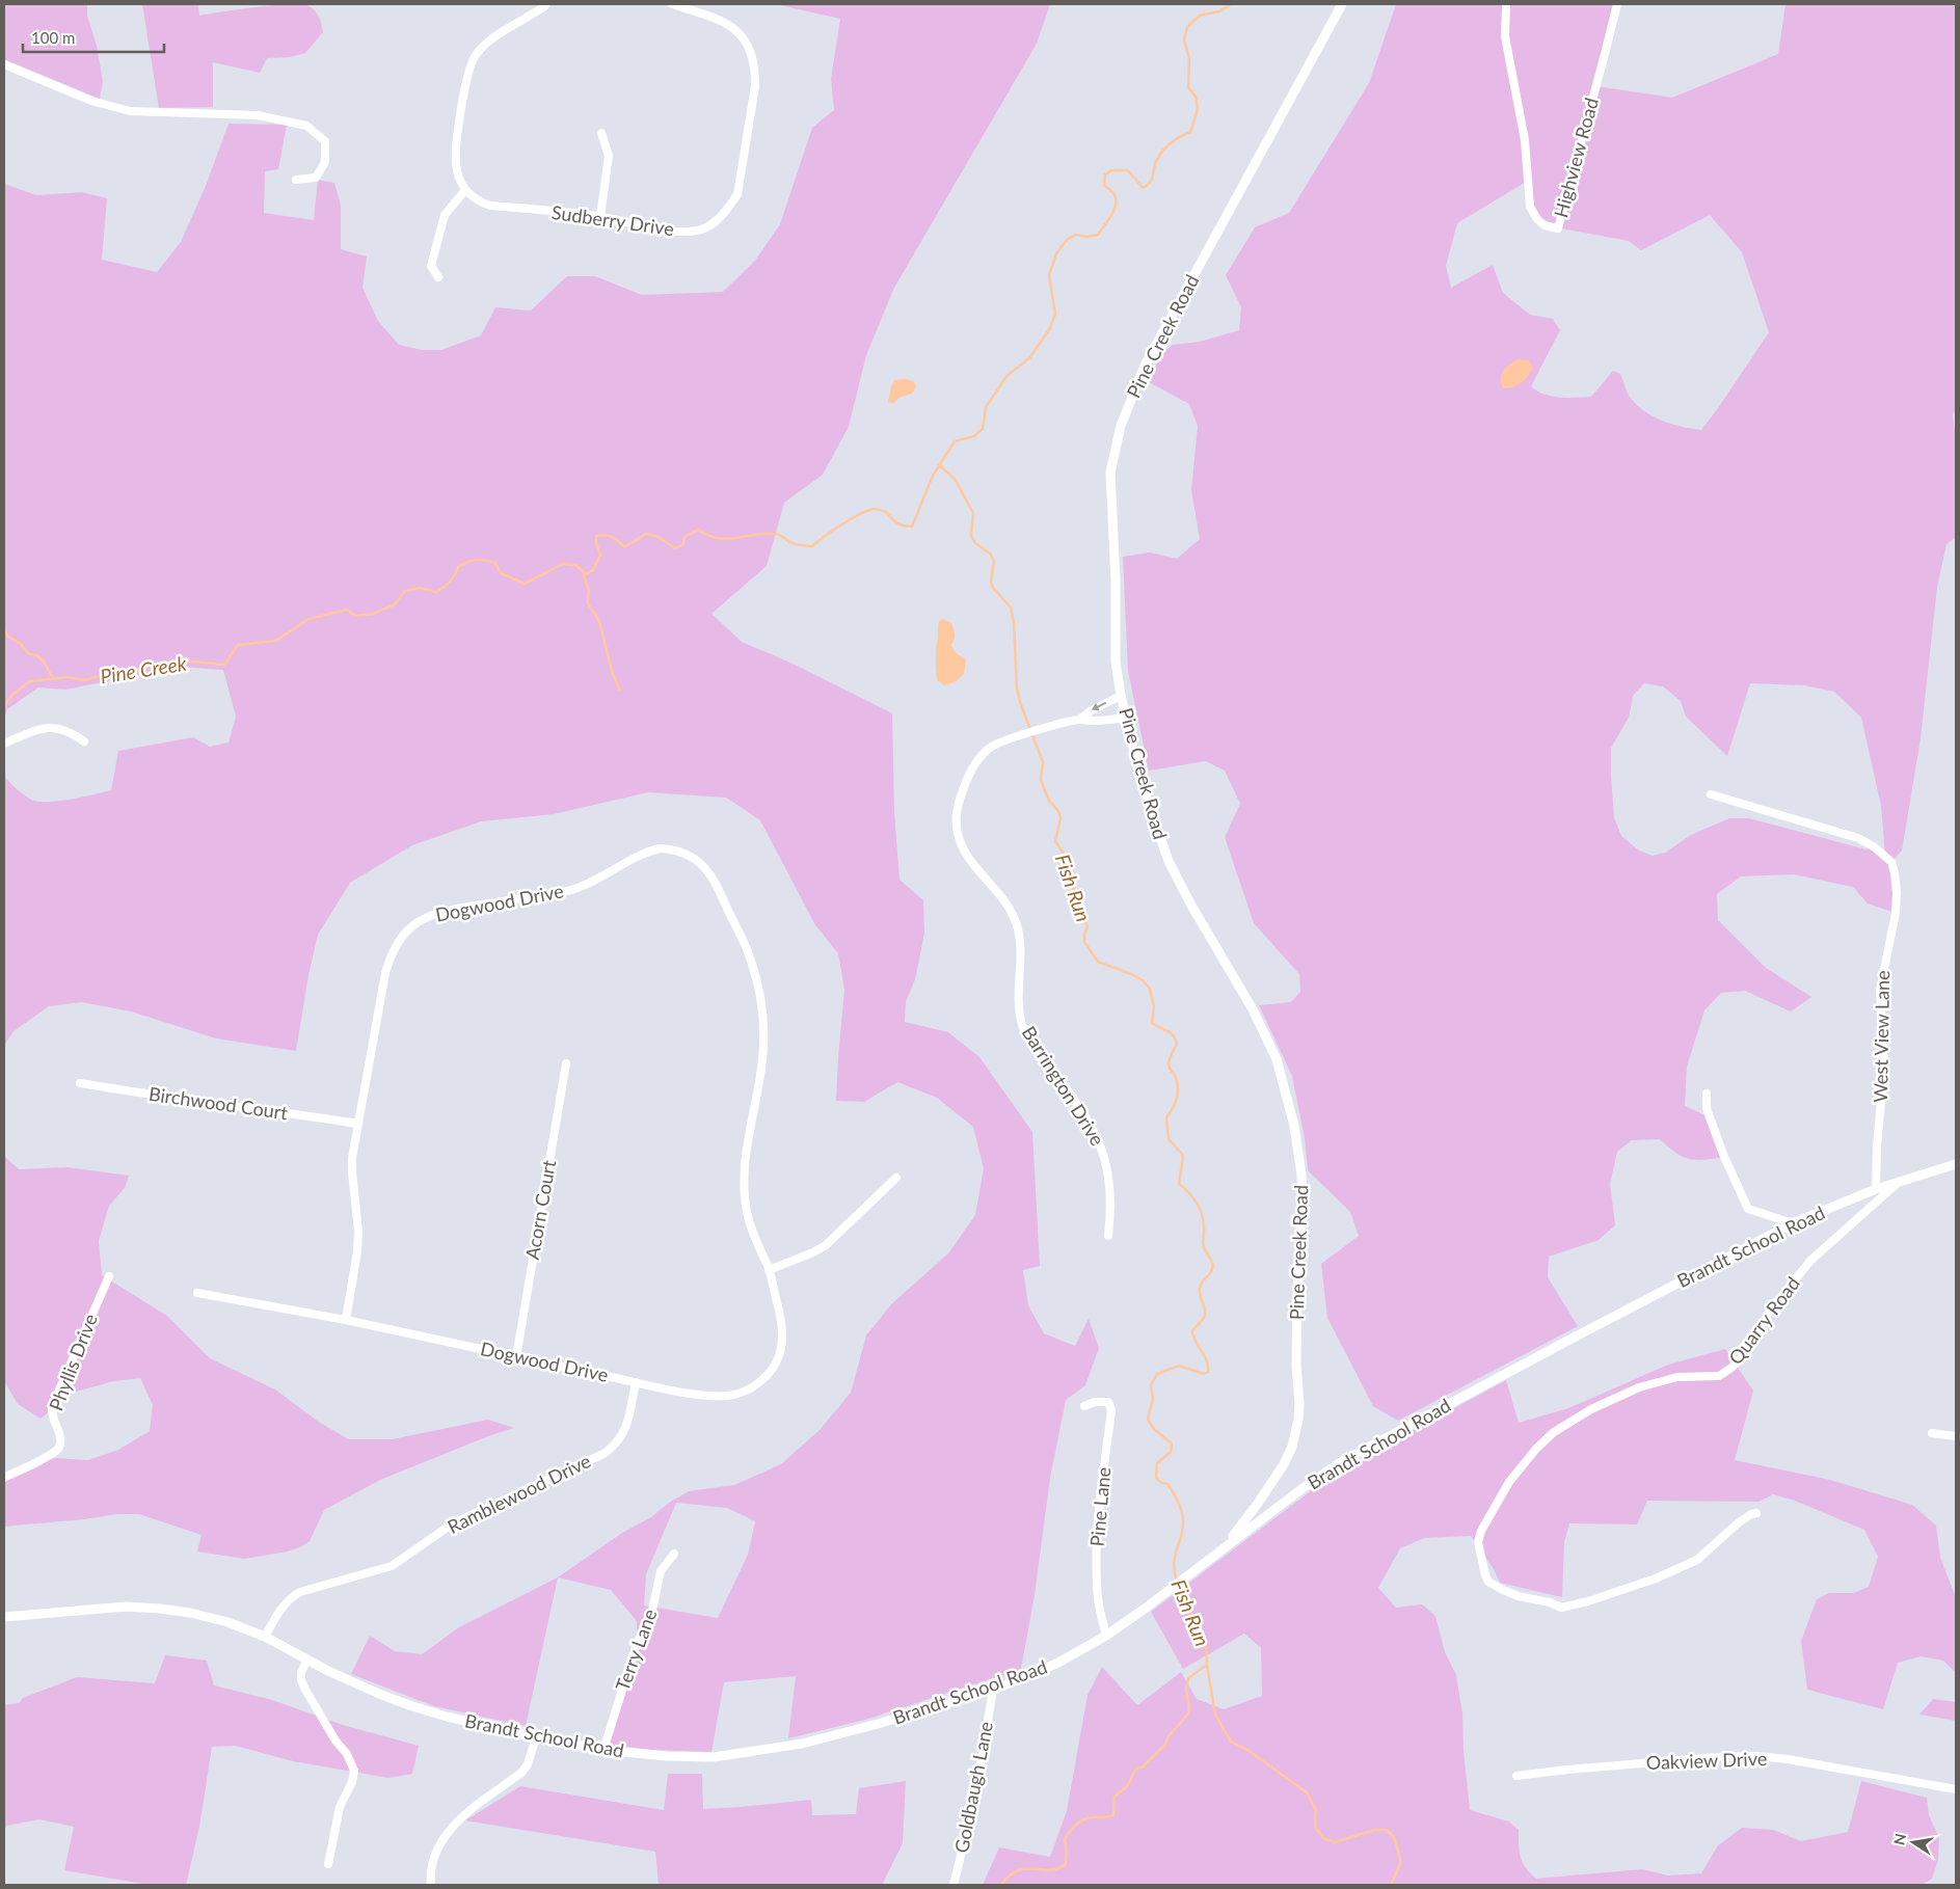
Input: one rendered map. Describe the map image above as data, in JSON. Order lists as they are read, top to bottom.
{
  "streets": {
    "street": [
      "Highview Road",
      "Sudberry Drive",
      "Pine Creek Road",
      "Dogwood Drive",
      "West View Lane",
      "Barrington Drive",
      "Birchwood Court",
      "Acorn Court",
      "Brandt School Road",
      "Quarry Road",
      "Phyllis Drive",
      "Ramblewood Drive",
      "Pine Lane",
      "Terry Lane",
      "Oakview Drive",
      "Goldbaugh Lane"
    ]
  },
  "crossings": [
    ["Pine Creek Road", "Barrington Drive"],
    ["Pine Creek Road", "Brandt School Road"],
    ["Dogwood Drive", "Birchwood Court"],
    ["Dogwood Drive", "Acorn Court"],
    ["Dogwood Drive", "Ramblewood Drive"],
    ["West View Lane", "Brandt School Road"],
    ["Brandt School Road", "Quarry Road"],
    ["Brandt School Road", "Ramblewood Drive"],
    ["Brandt School Road", "Pine Lane"],
    ["Brandt School Road", "Terry Lane"],
    ["Brandt School Road", "Goldbaugh Lane"]
  ],
  "water": ["Pine Creek", "Fish Run"],
  "scale_bar": "100 m",
  "north": "left"
}
